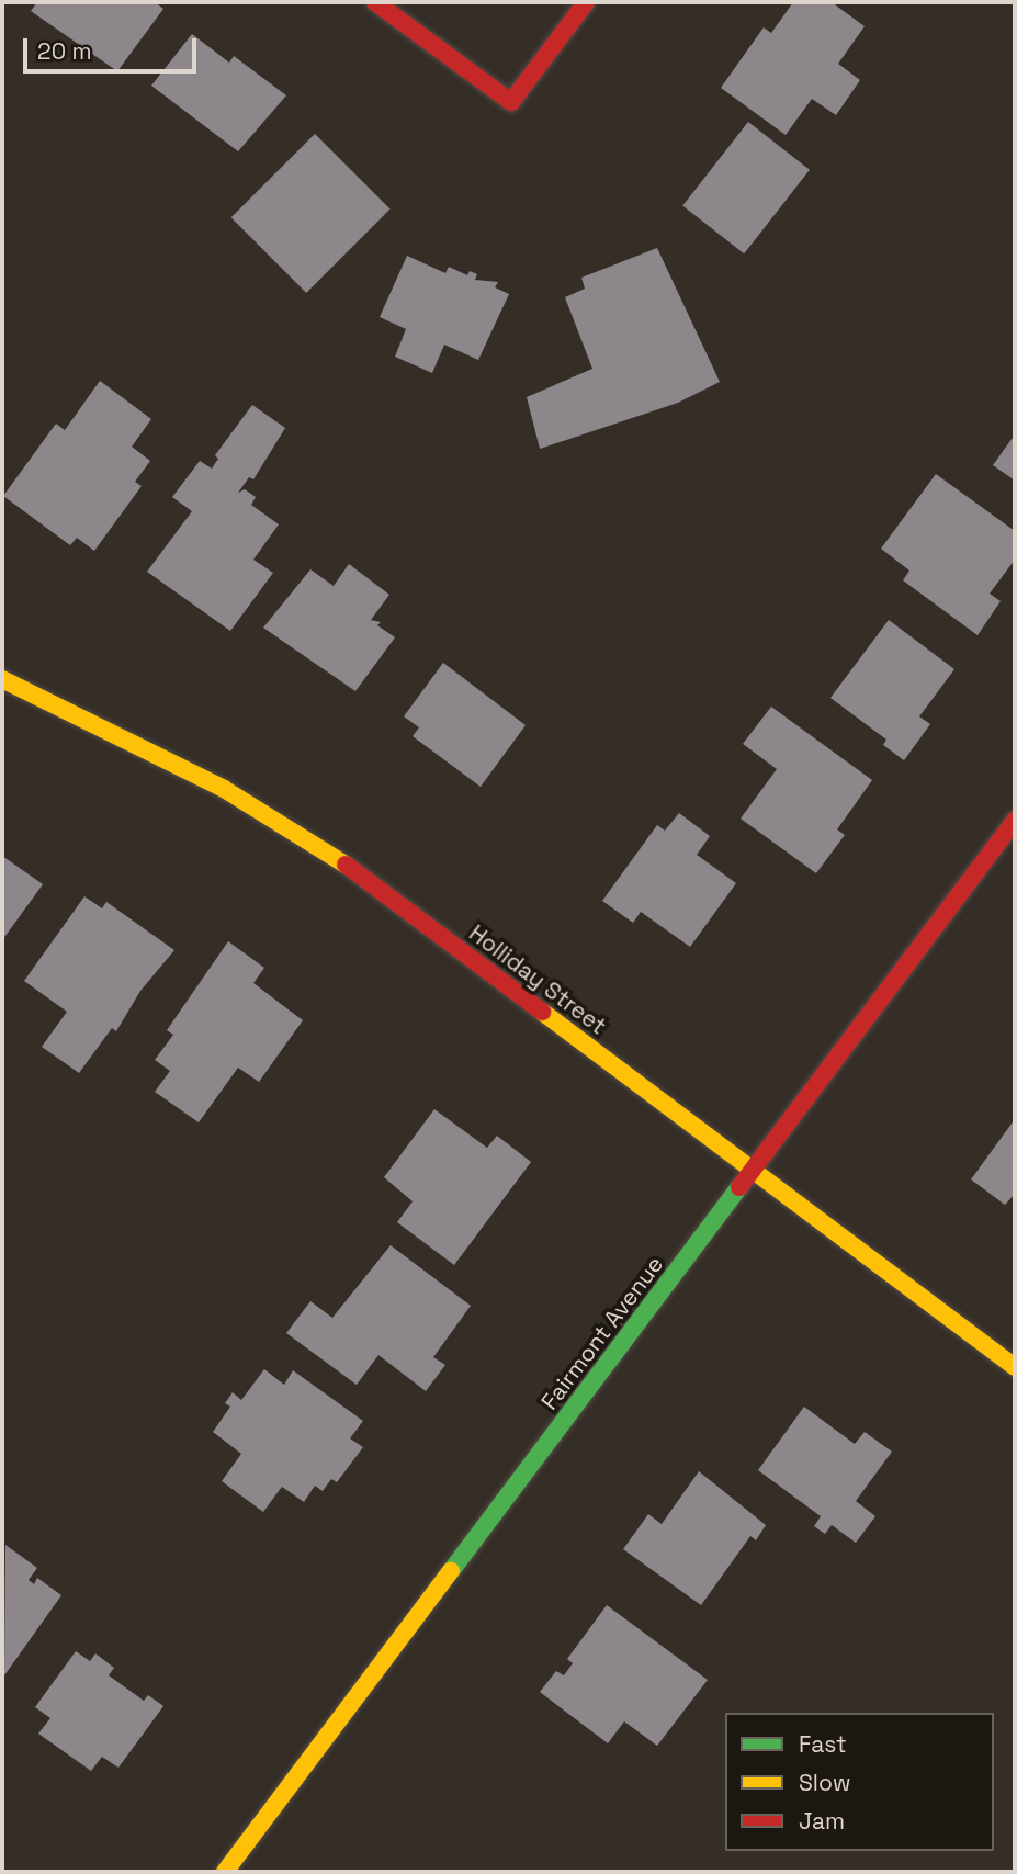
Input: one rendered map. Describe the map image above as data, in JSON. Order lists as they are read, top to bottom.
{
  "streets": {
    "street": ["Holliday Street", "Fairmont Avenue"]
  },
  "crossings": [
    ["Holliday Street", "Fairmont Avenue"]
  ],
  "legend": ["Fast", "Slow", "Jam"],
  "scale_bar": "20 m"
}
